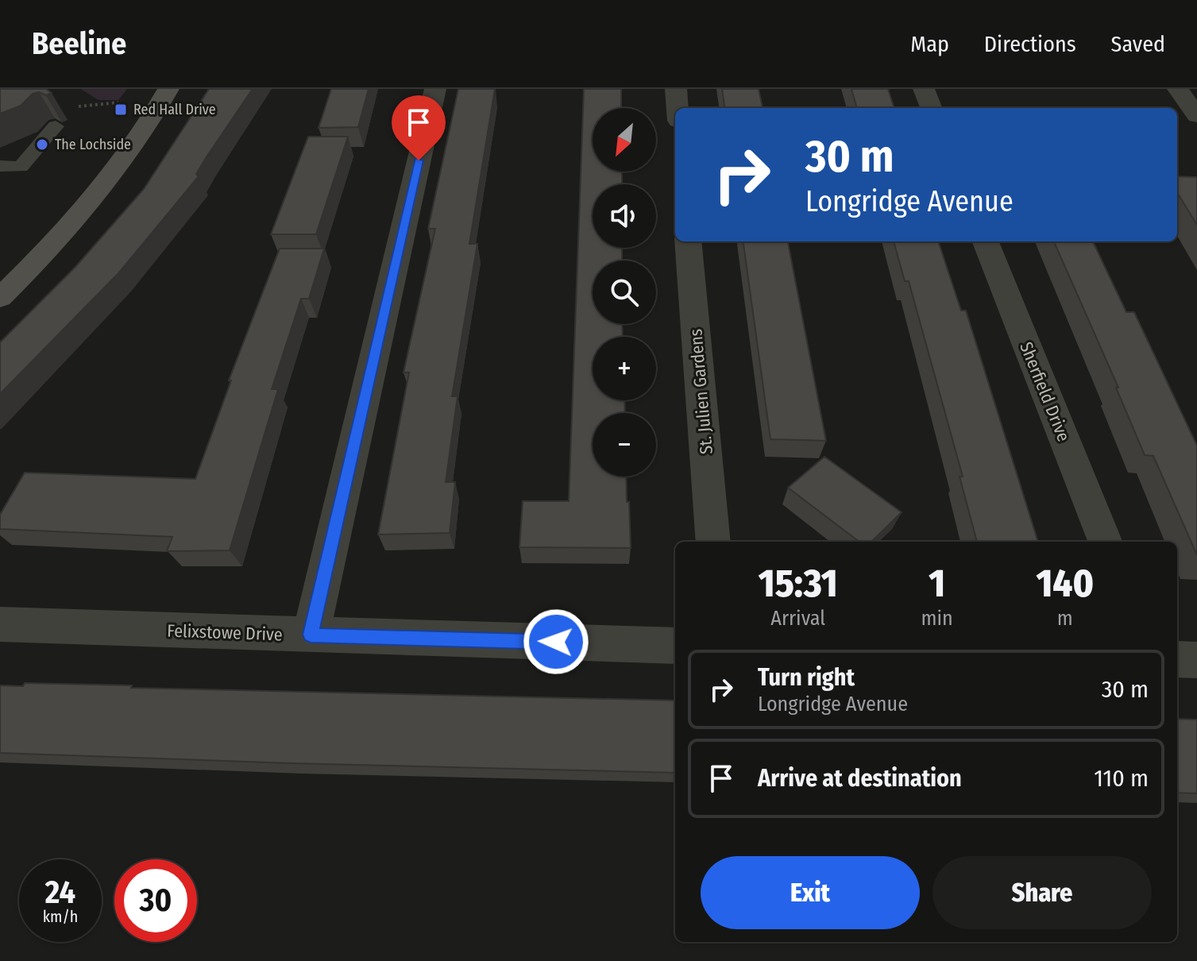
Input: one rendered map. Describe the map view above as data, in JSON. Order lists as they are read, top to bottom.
{
  "streets": {
    "street": ["St. Julien Gardens", "Sherfield Drive", "Felixstowe Drive"]
  },
  "places": {
    "transit": ["Red Hall Drive"],
    "other": ["The Lochside"]
  },
  "north": "bottom left",
  "page": {
    "header": "Beeline",
    "nav": ["Map", "Directions", "Saved"],
    "map_buttons": ["+", "−"],
    "turn": ["30 m", "Longridge Avenue"],
    "eta": [
      "15:31",
      "Arrival",
      "1",
      "min",
      "140",
      "m"
    ],
    "list": [
      {
        "name": "Turn right",
        "note": "Longridge Avenue",
        "value": "30 m"
      },
      {
        "name": "Arrive at destination",
        "value": "110 m"
      }
    ],
    "buttons": ["Exit", "Share"],
    "speed": "24 km/h",
    "limit": "30"
  }
}
